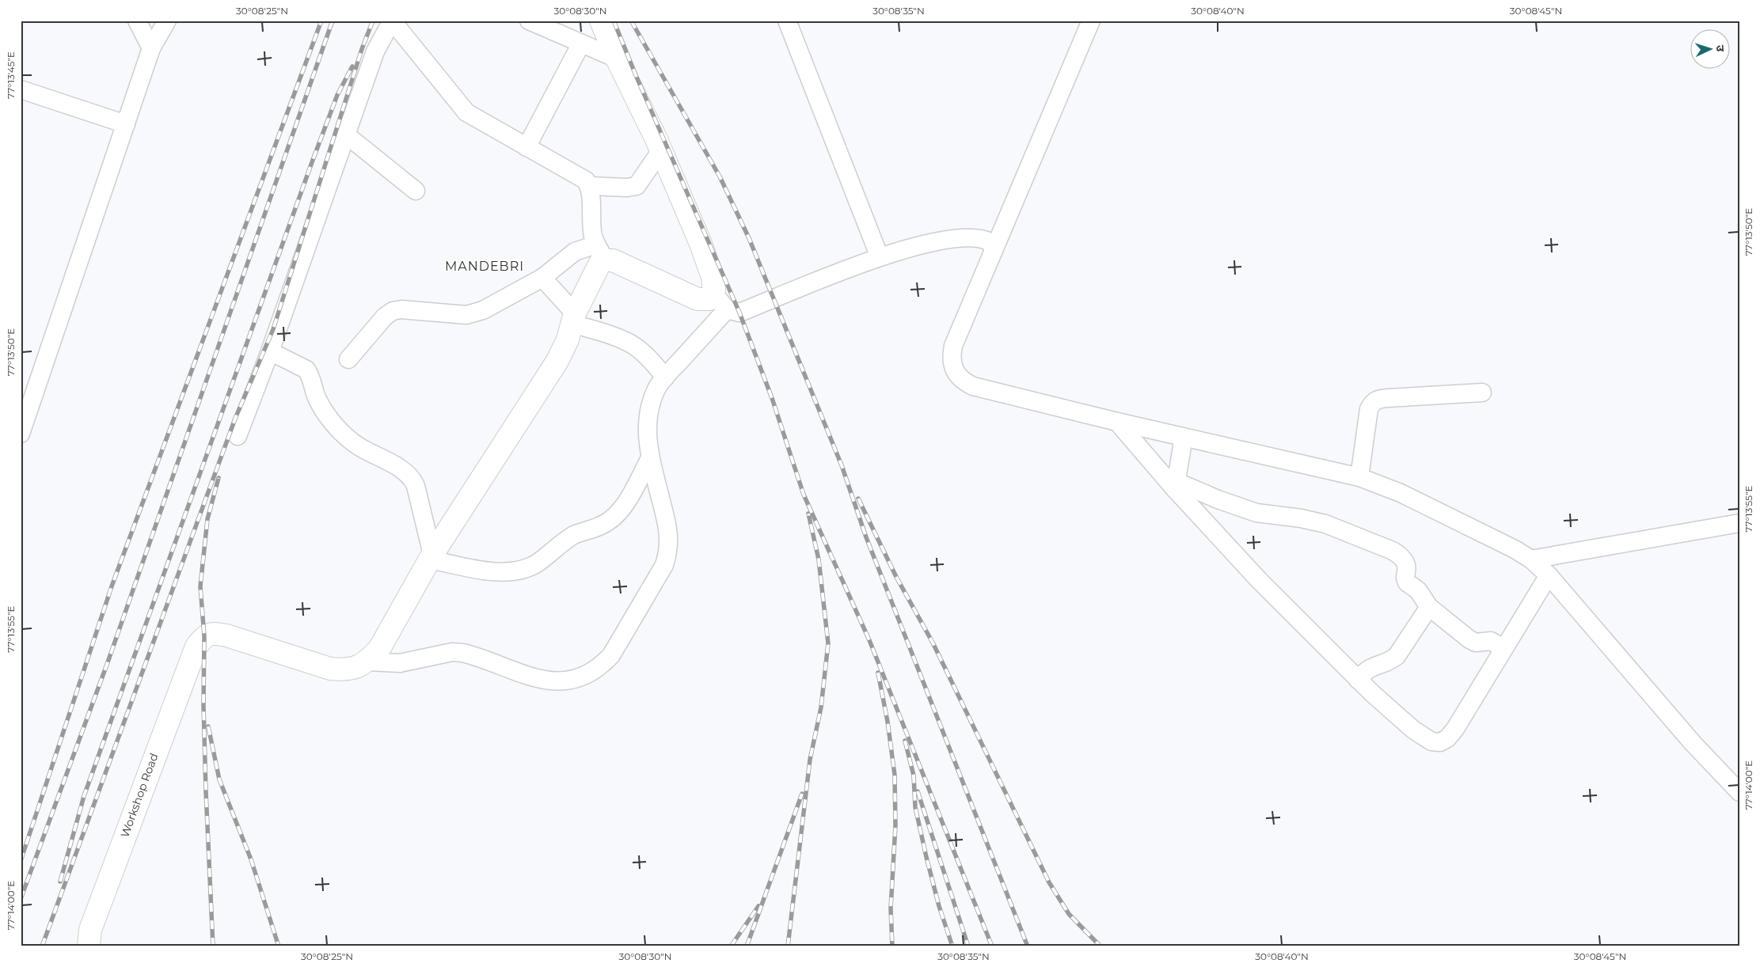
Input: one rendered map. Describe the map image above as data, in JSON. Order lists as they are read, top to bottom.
{
  "streets": {
    "main road": ["Workshop Road"]
  },
  "districts": ["MANDEBRI"],
  "north": "right",
  "coordinates": [
    "30°08'25\"N",
    "30°08'30\"N",
    "30°08'35\"N",
    "30°08'40\"N",
    "30°08'45\"N",
    "77°13'45\"E",
    "77°13'50\"E",
    "77°13'55\"E",
    "77°14'00\"E"
  ]
}
